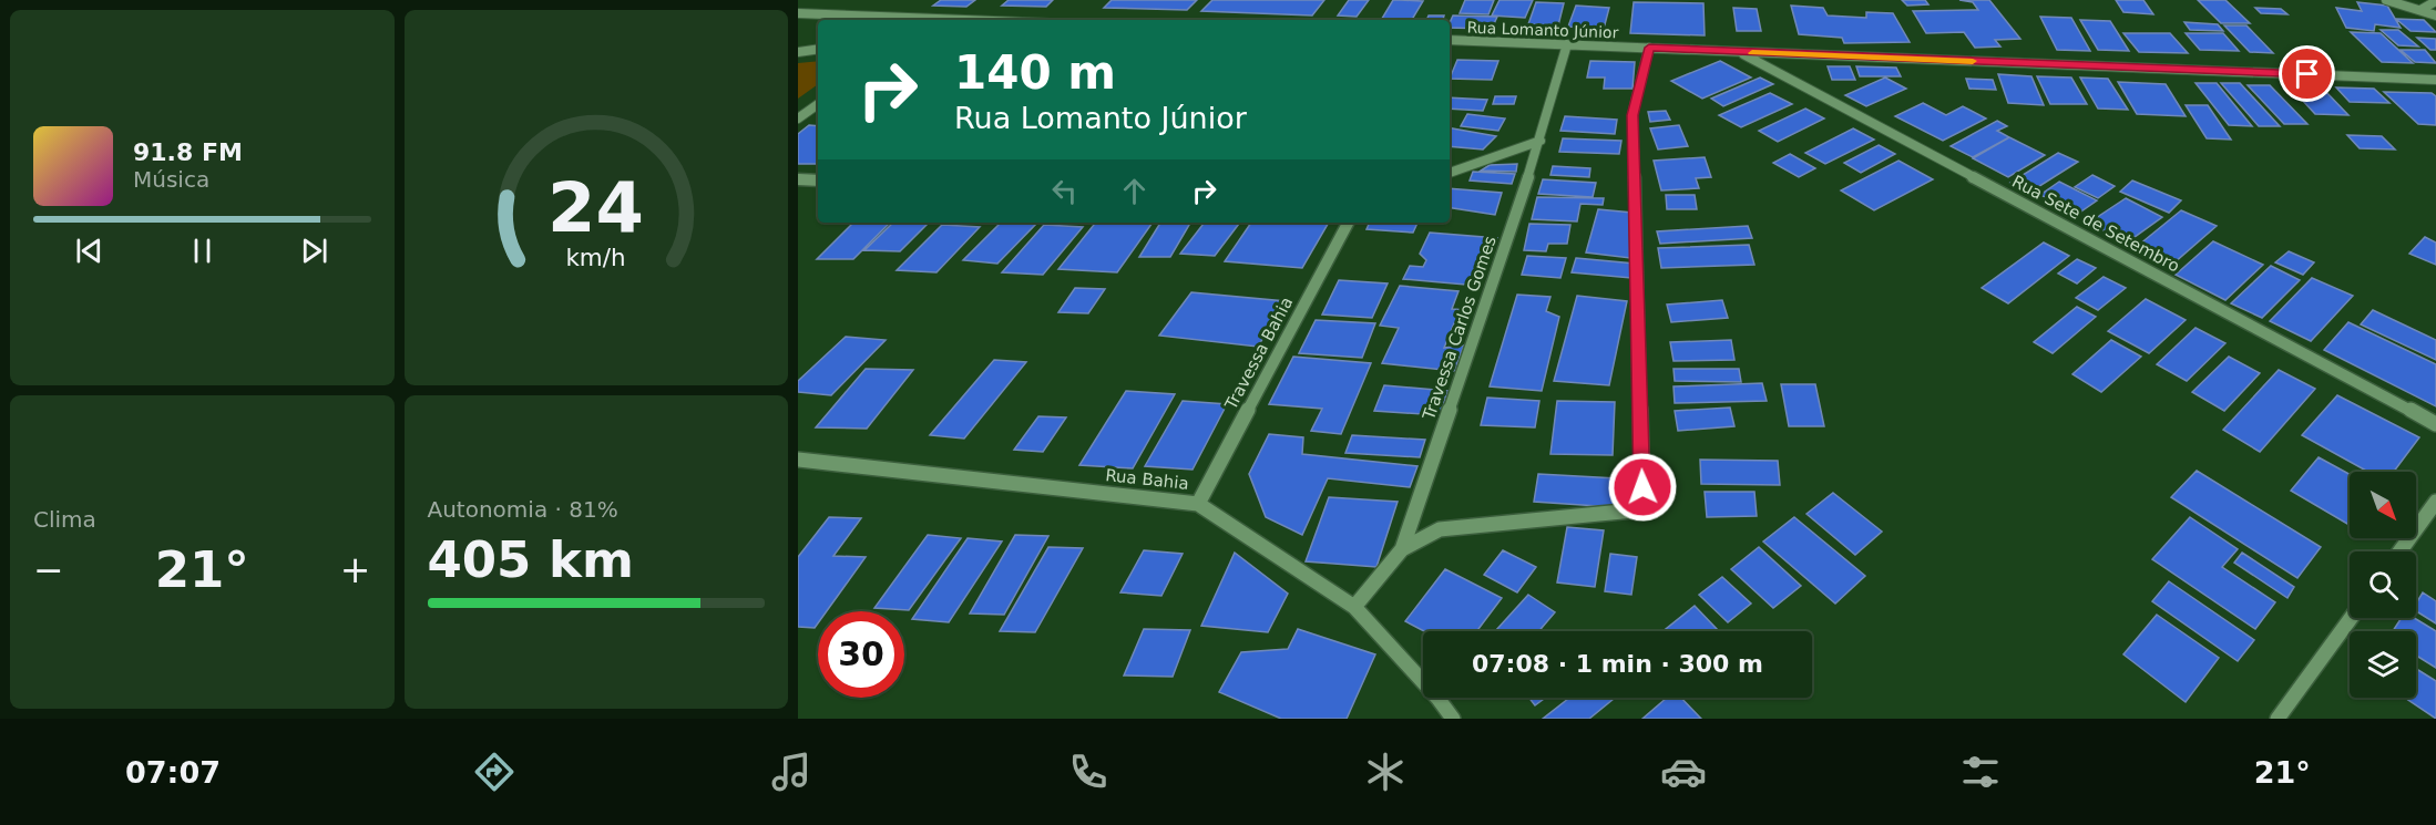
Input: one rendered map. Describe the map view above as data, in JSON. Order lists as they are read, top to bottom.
{
  "streets": {
    "street": [
      "Rua Lomanto Júnior",
      "Rua Sete de Setembro",
      "Travessa Carlos Gomes",
      "Travessa Bahia",
      "Rua Bahia"
    ]
  },
  "crossings": [
    ["Rua Lomanto Júnior", "Rua Sete de Setembro"],
    ["Rua Lomanto Júnior", "Travessa Carlos Gomes"],
    ["Travessa Carlos Gomes", "Rua Bahia"],
    ["Travessa Bahia", "Rua Bahia"]
  ],
  "north": "bottom right",
  "page": {
    "turn": ["140 m", "Rua Lomanto Júnior"],
    "song": ["91.8 FM", "Música"],
    "tile": [
      "Clima",
      ["Autonomia · 81%", "405 km"]
    ],
    "heat": ["−", "21°", "+"],
    "limit": "30",
    "trip": "07:08 · 1 min · 300 m",
    "tabs": ["07:07", "21°"],
    "gauge": ["24", "km/h"]
  }
}
